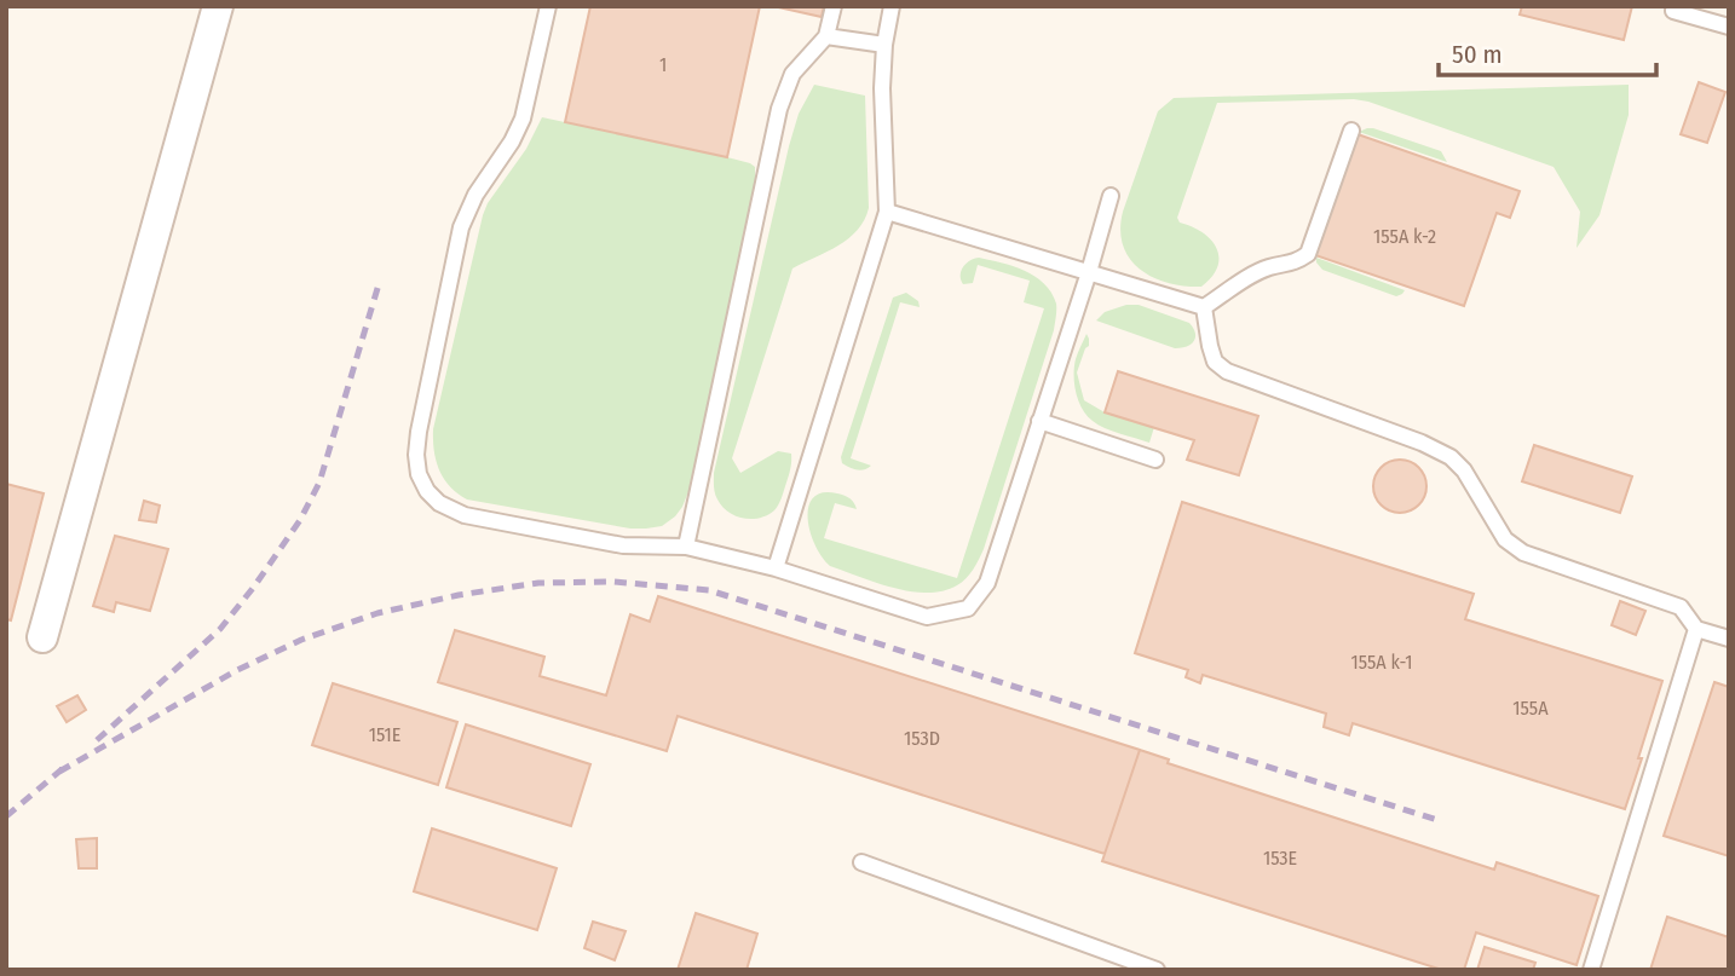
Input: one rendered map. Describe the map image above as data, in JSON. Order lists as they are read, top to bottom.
{
  "house_numbers": [
    "1",
    "155A k-2",
    "155A k-1",
    "155A",
    "151E",
    "153D",
    "153E"
  ],
  "scale_bar": "50 m"
}
